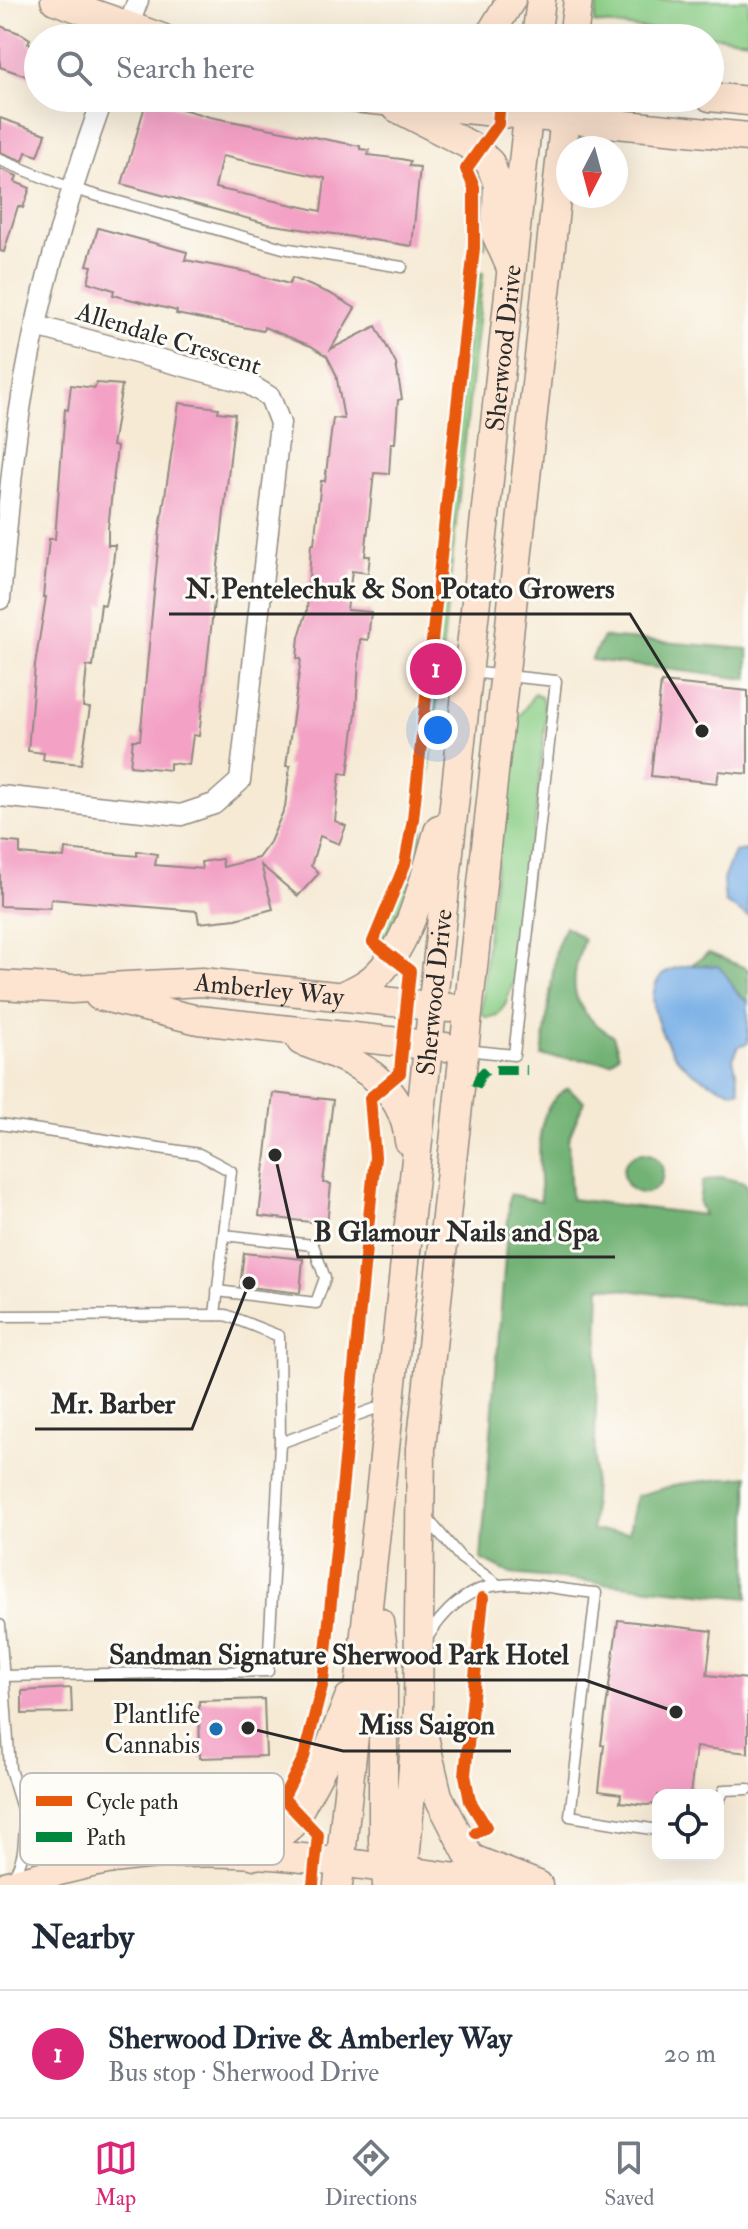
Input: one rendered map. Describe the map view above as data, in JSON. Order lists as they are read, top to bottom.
{
  "streets": {
    "main road": ["Sherwood Drive", "Amberley Way"],
    "street": ["Allendale Crescent"]
  },
  "crossings": [
    ["Sherwood Drive", "Amberley Way"]
  ],
  "places": [
    "N. Pentelechuk & Son Potato Growers",
    "B Glamour Nails and Spa",
    "Mr. Barber",
    "Sandman Signature Sherwood Park Hotel",
    "Miss Saigon",
    "Plantlife Cannabis"
  ],
  "legend": ["Cycle path", "Path"],
  "north": "bottom",
  "page": {
    "search": "Search here",
    "pins": "1",
    "heading": "Nearby",
    "list": [
      {
        "mark": "1",
        "name": "Sherwood Drive & Amberley Way",
        "note": "Bus stop · Sherwood Drive",
        "value": "20 m"
      }
    ],
    "nav": ["Map", "Directions", "Saved"]
  }
}
